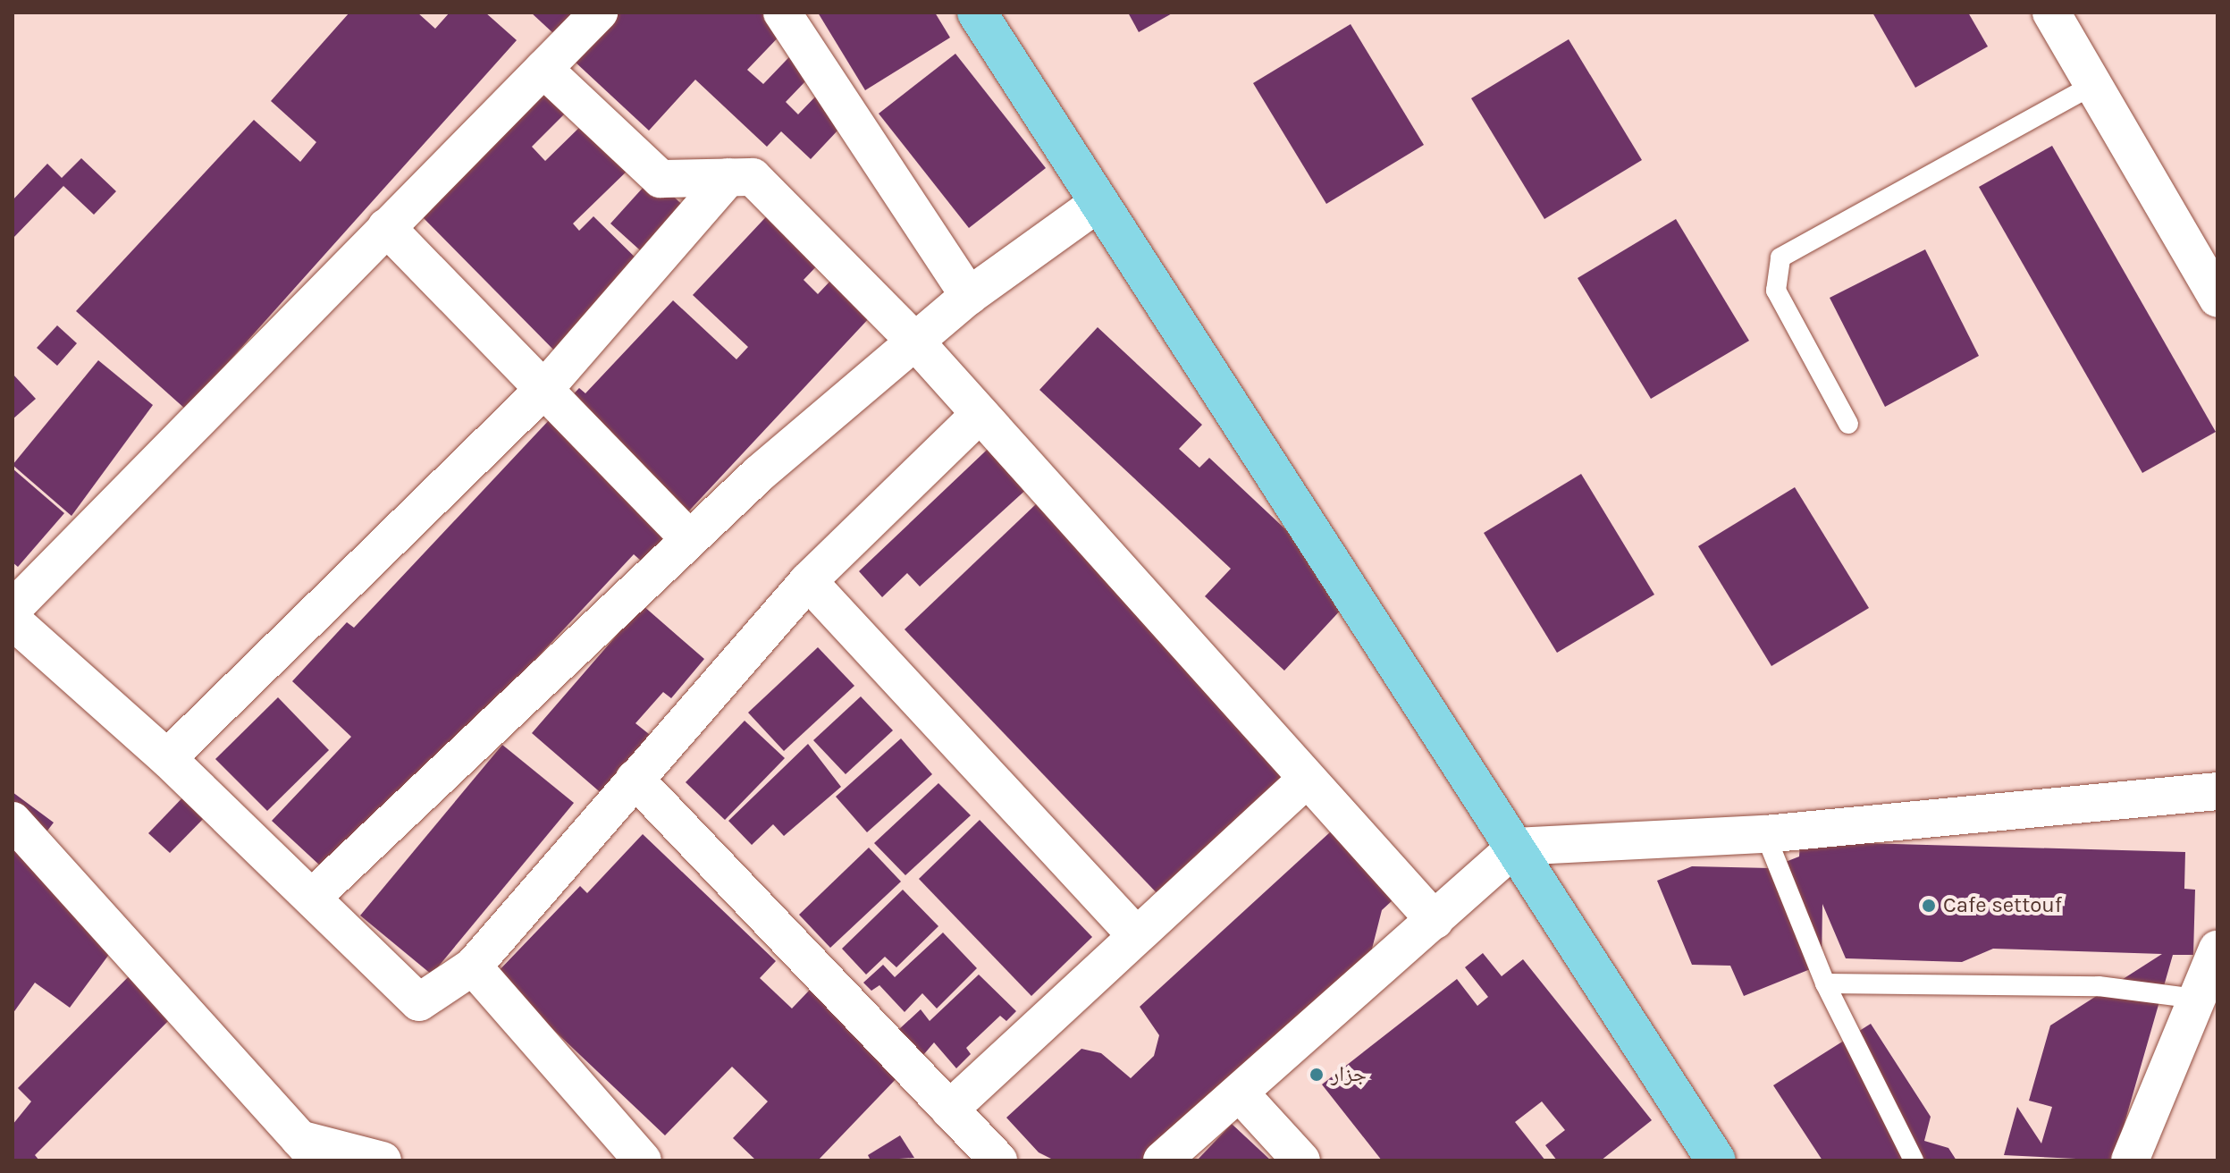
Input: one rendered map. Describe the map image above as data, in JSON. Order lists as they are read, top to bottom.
{
  "places": ["Cafe settouf", "جزار"]
}
